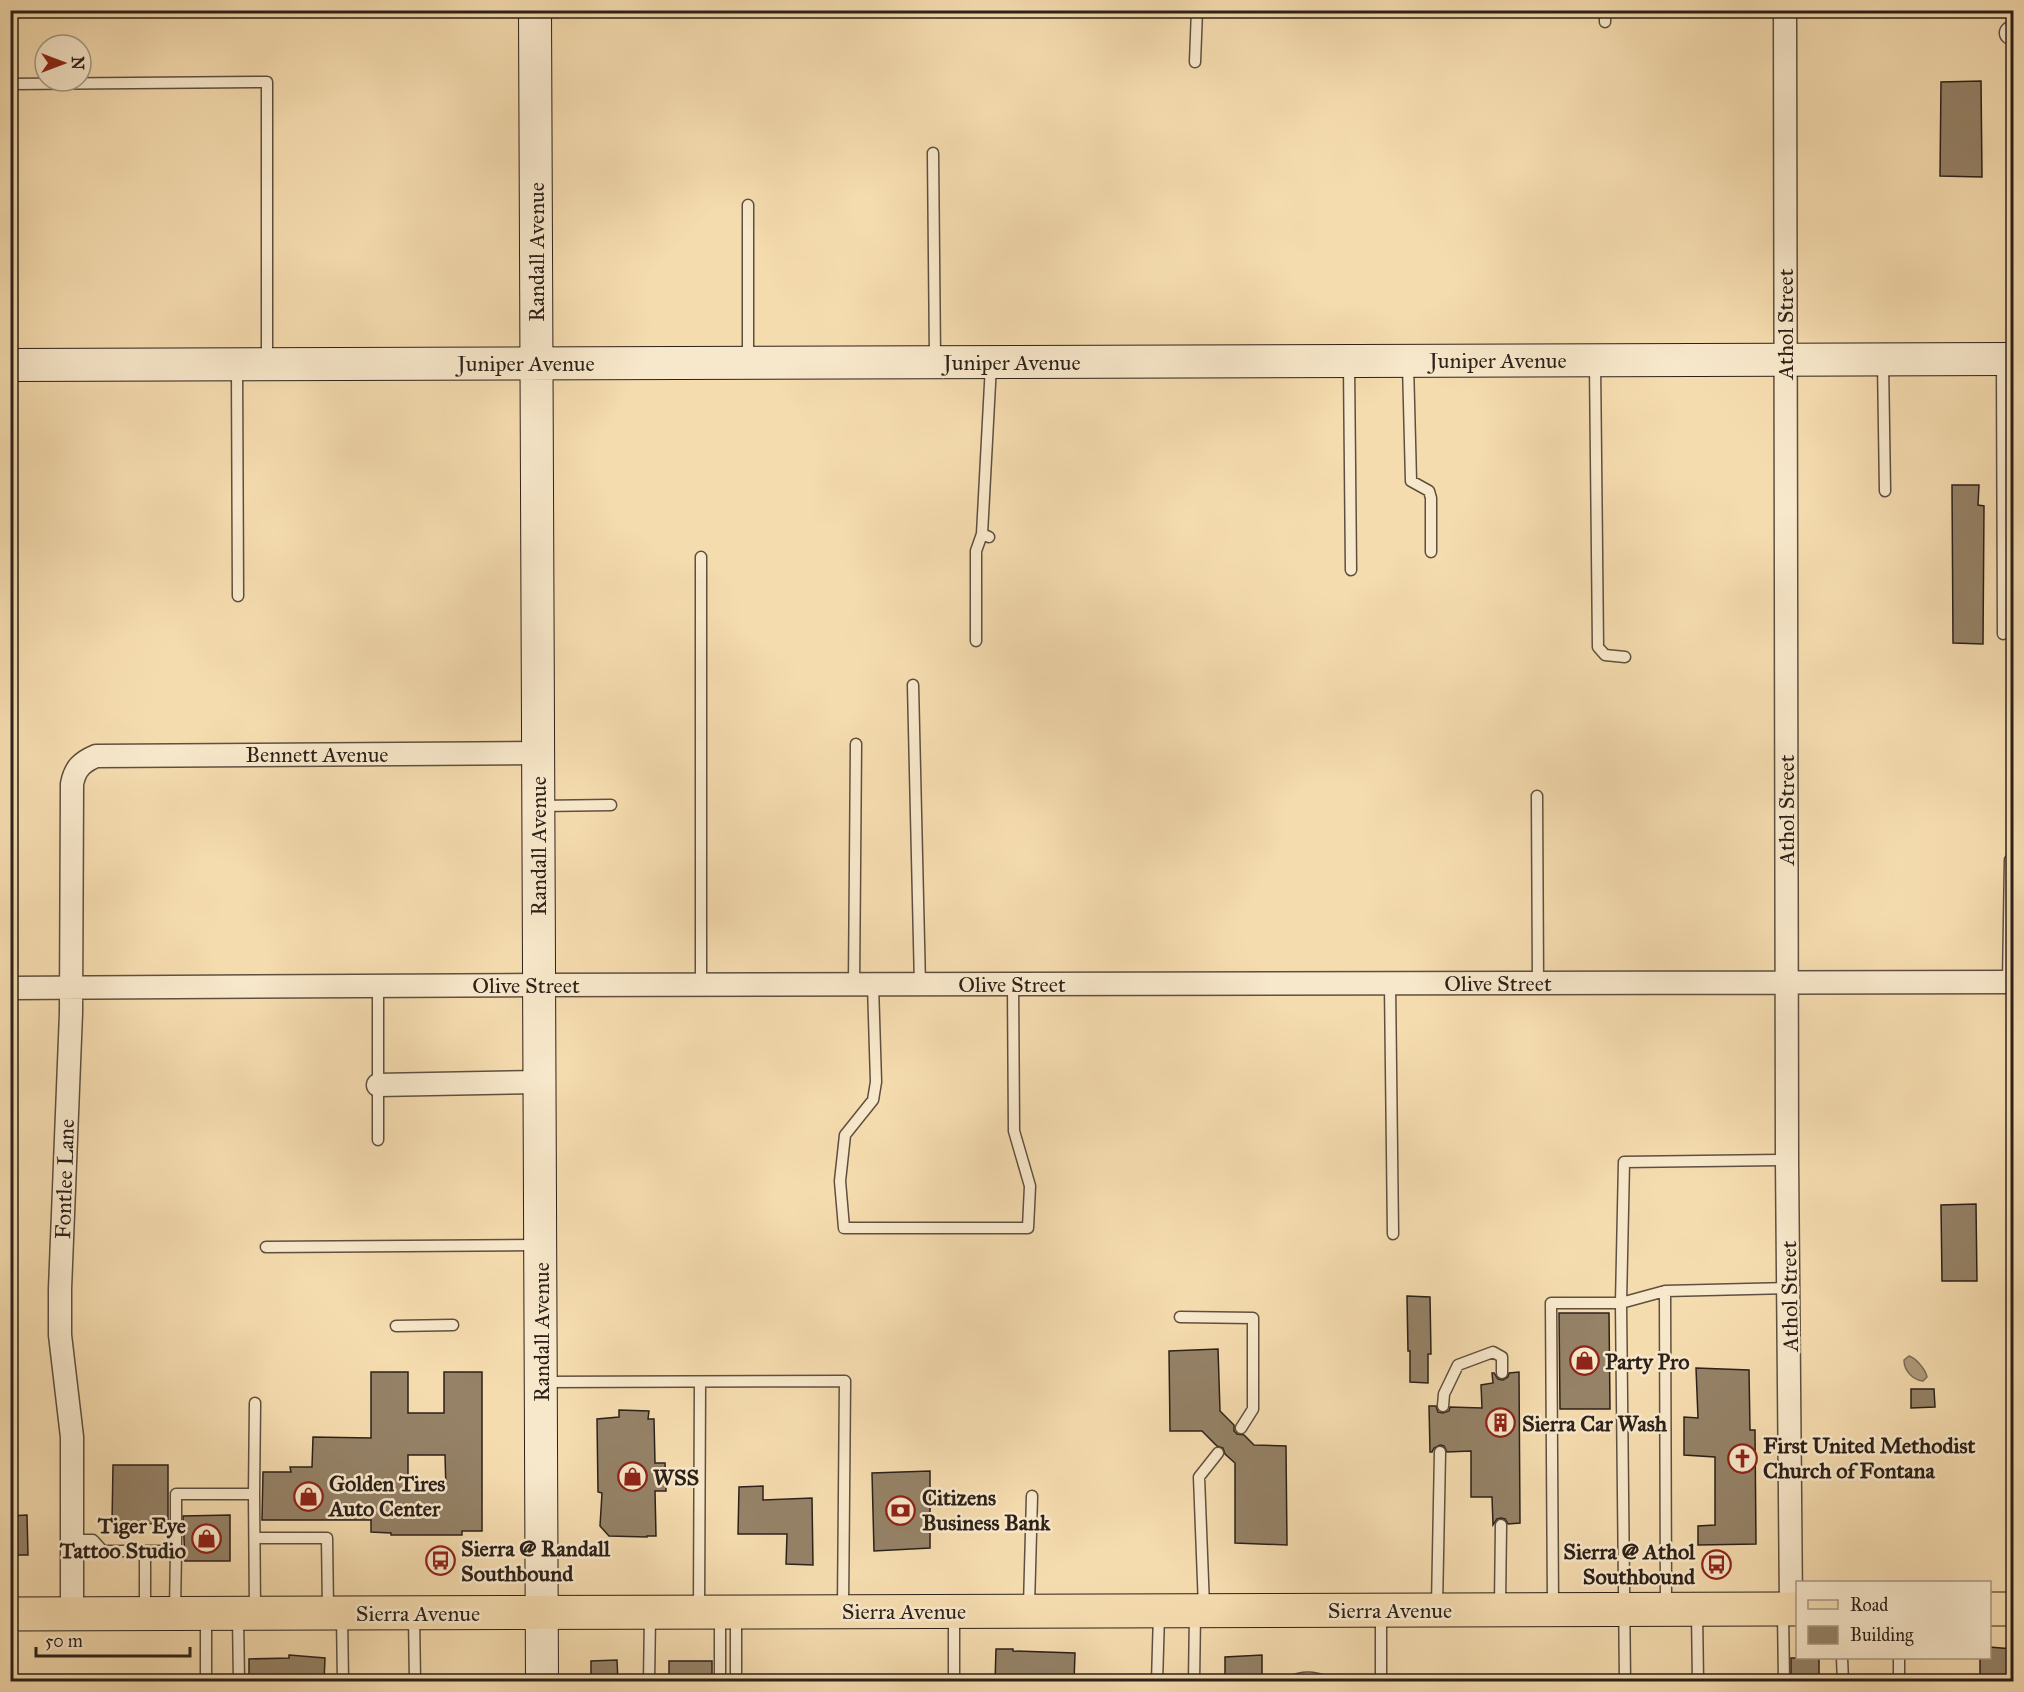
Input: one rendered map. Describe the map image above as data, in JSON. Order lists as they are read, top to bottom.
{
  "streets": {
    "main road": ["Sierra Avenue"],
    "street": [
      "Randall Avenue",
      "Athol Street",
      "Juniper Avenue",
      "Bennett Avenue",
      "Olive Street",
      "Fontlee Lane"
    ]
  },
  "crossings": [
    ["Randall Avenue", "Juniper Avenue"],
    ["Randall Avenue", "Bennett Avenue"],
    ["Randall Avenue", "Olive Street"],
    ["Randall Avenue", "Sierra Avenue"],
    ["Athol Street", "Juniper Avenue"],
    ["Athol Street", "Olive Street"],
    ["Athol Street", "Sierra Avenue"],
    ["Bennett Avenue", "Fontlee Lane"],
    ["Olive Street", "Fontlee Lane"],
    ["Fontlee Lane", "Sierra Avenue"]
  ],
  "places": {
    "shop": [
      "Party Pro",
      "WSS",
      "Golden Tires Auto Center",
      "Tiger Eye Tattoo Studio"
    ],
    "building": ["Sierra Car Wash"],
    "church": ["First United Methodist Church of Fontana"],
    "bank": ["Citizens Business Bank"],
    "bus stop": ["Sierra @ Randall Southbound", "Sierra @ Athol Southbound"]
  },
  "legend": ["Road", "Building"],
  "scale_bar": "50 m",
  "north": "right"
}
